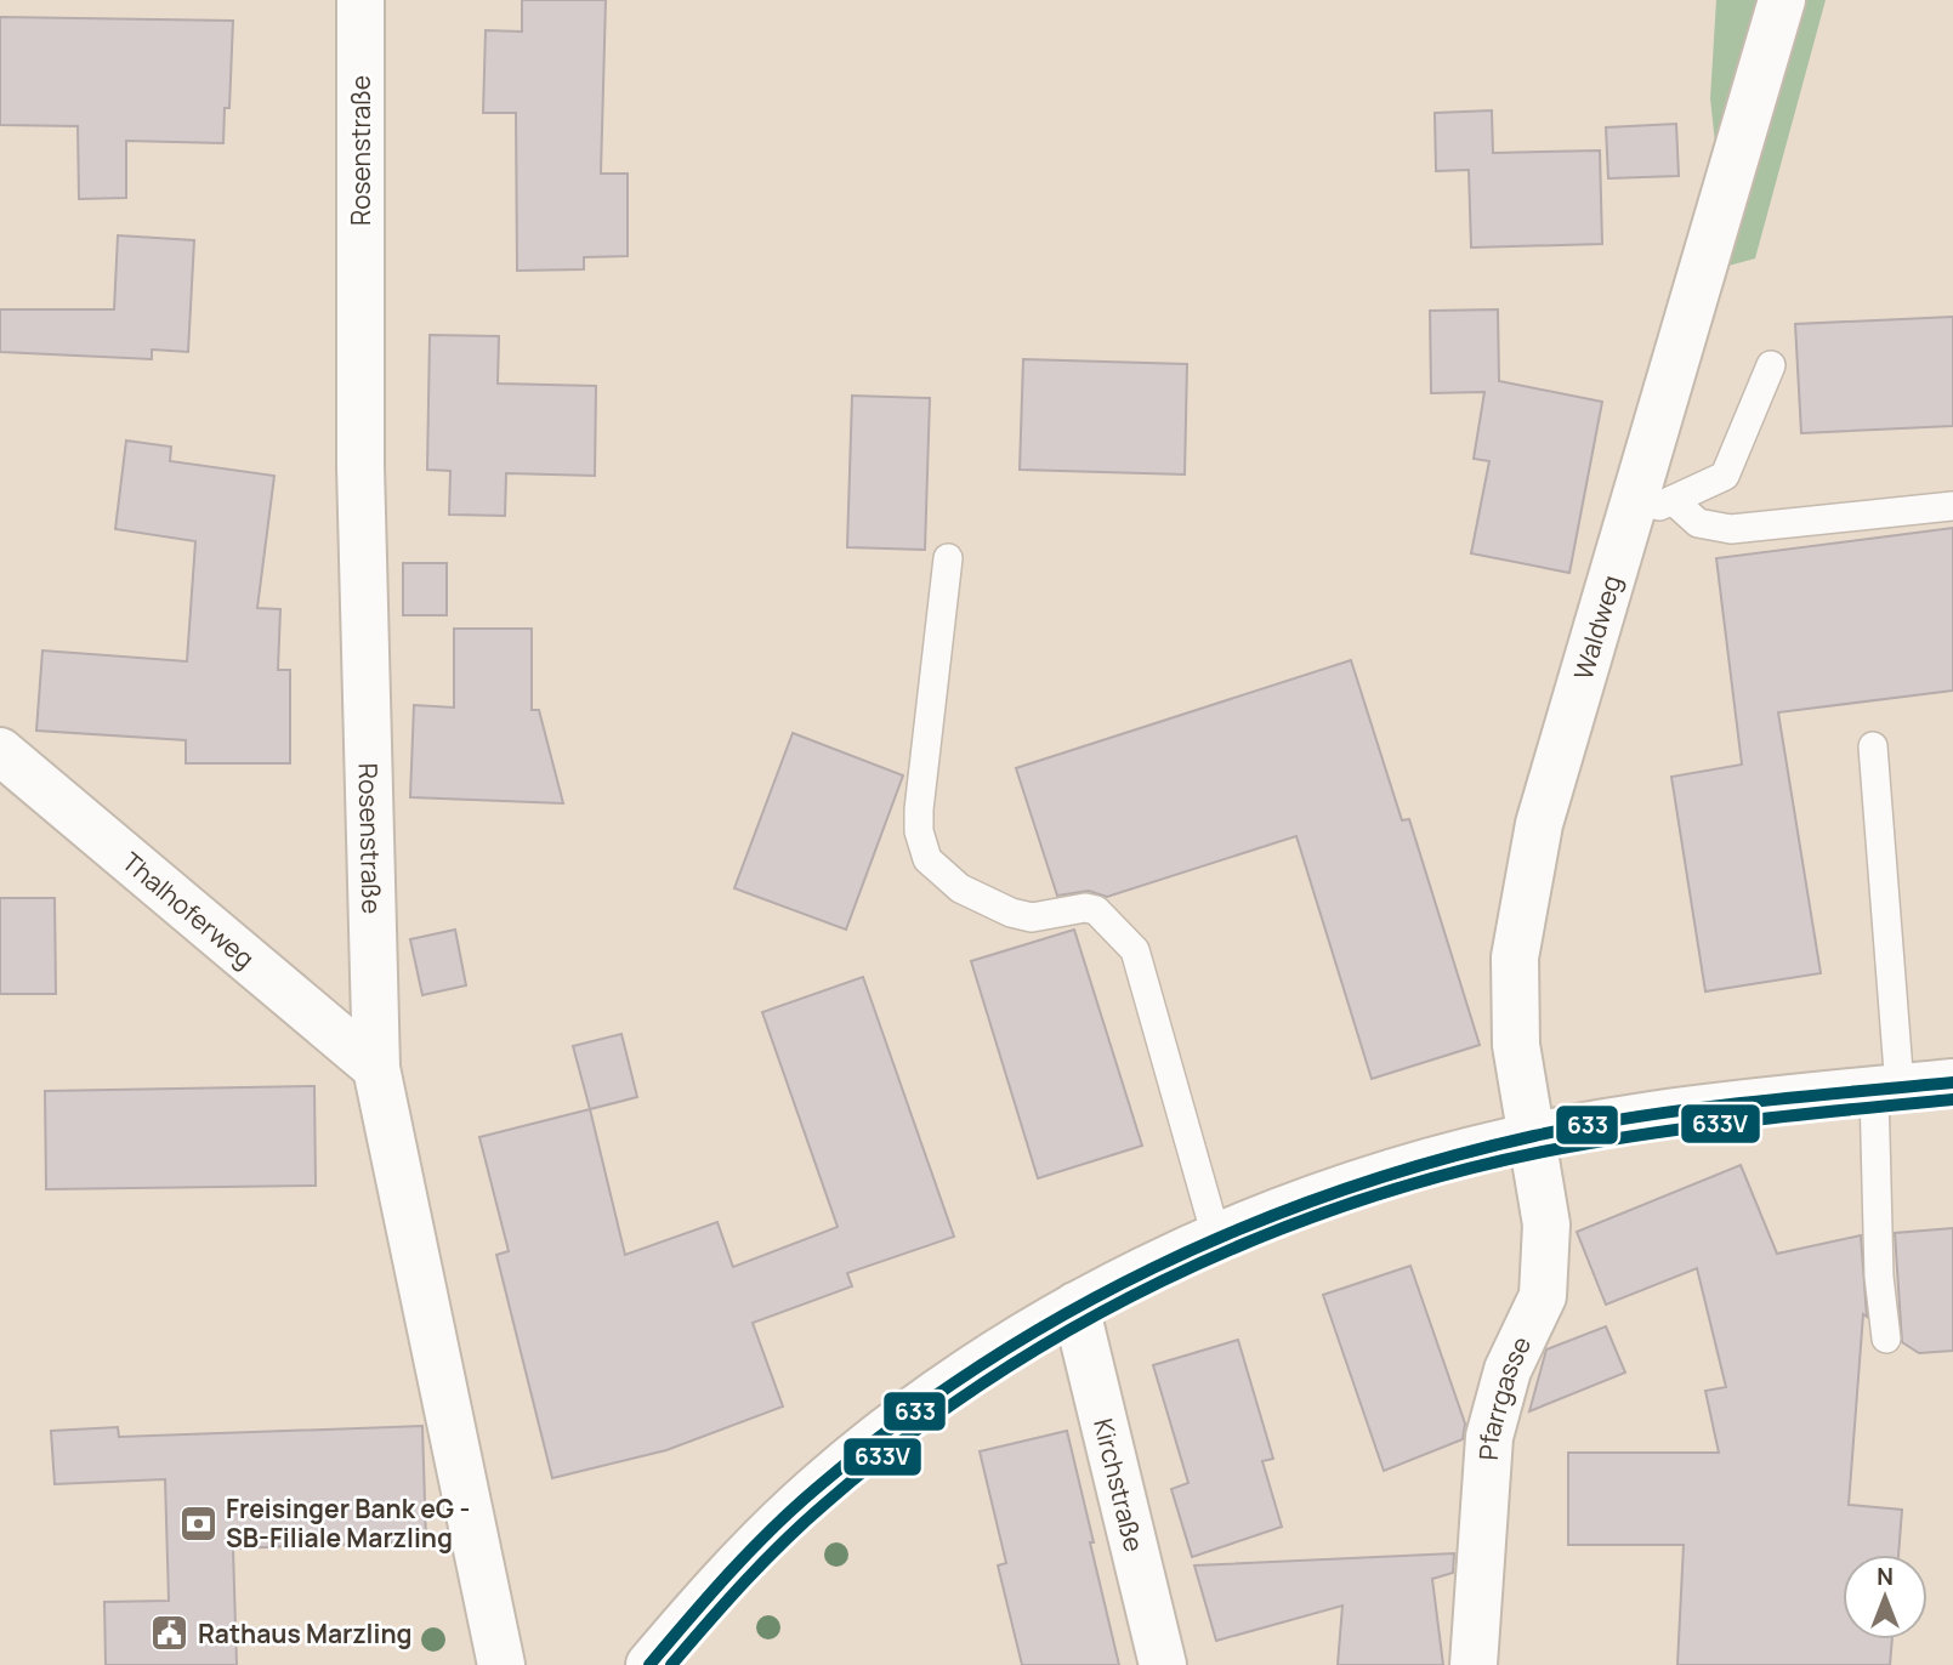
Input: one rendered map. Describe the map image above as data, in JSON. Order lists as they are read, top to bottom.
{
  "streets": {
    "street": [
      "Rosenstraße",
      "Waldweg",
      "Thalhoferweg",
      "Pfarrgasse",
      "Kirchstraße"
    ]
  },
  "crossings": [
    ["Rosenstraße", "Thalhoferweg"],
    ["Waldweg", "Pfarrgasse"]
  ],
  "places": {
    "bank": ["Freisinger Bank eG - SB-Filiale Marzling"],
    "public building": ["Rathaus Marzling"]
  },
  "lines": ["transit line 633", "transit line 633V"],
  "north": "top"
}
